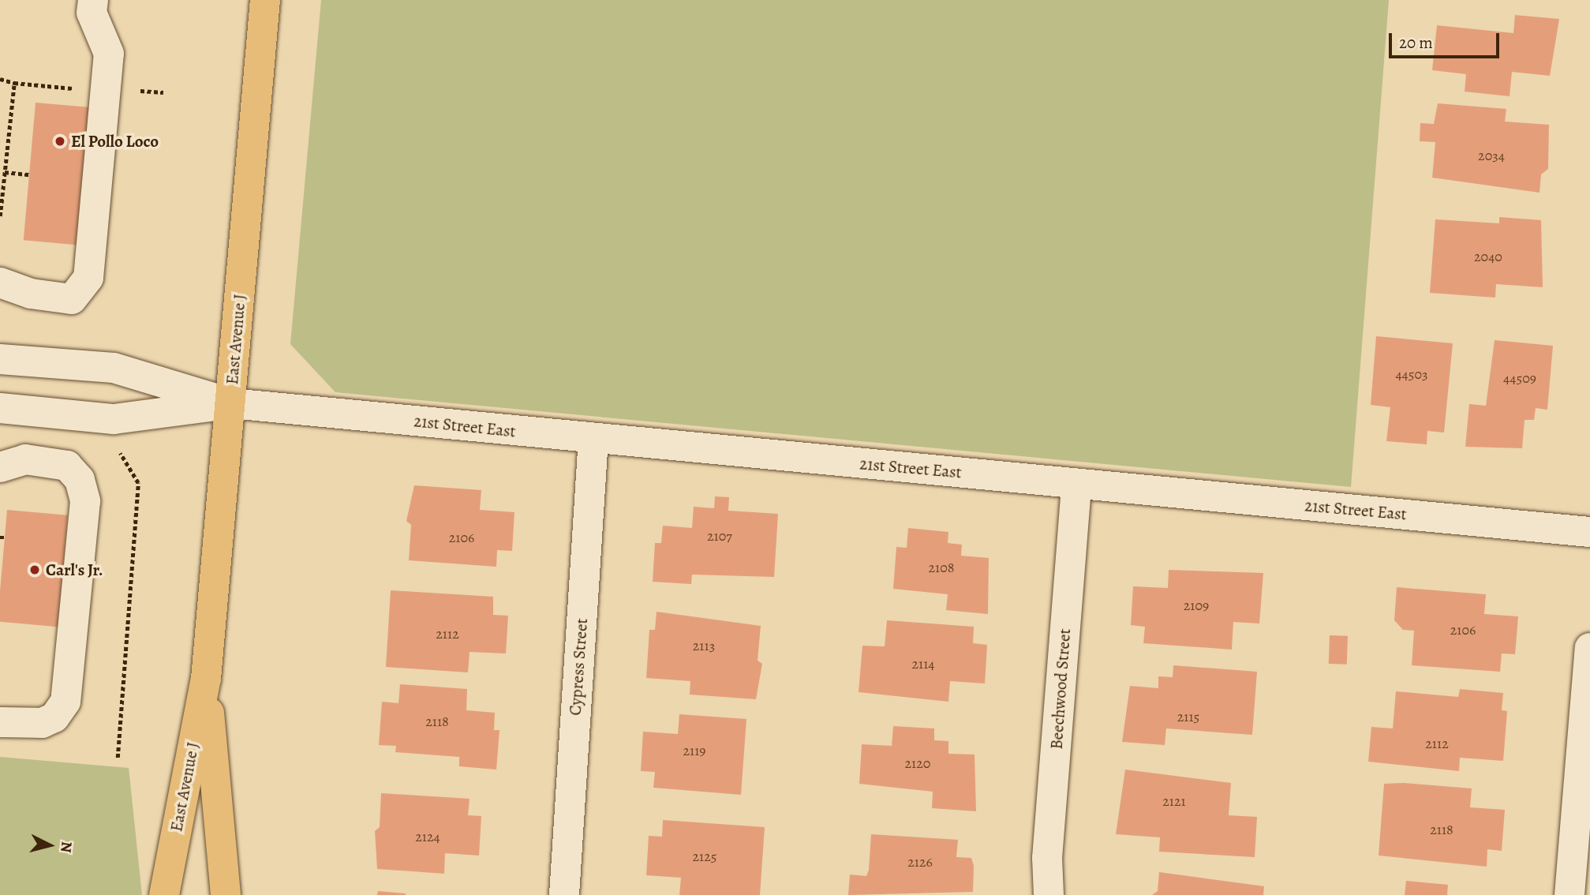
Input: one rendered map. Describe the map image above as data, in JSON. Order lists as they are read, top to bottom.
{
  "streets": {
    "main road": ["East Avenue J"],
    "street": ["21st Street East", "Cypress Street", "Beechwood Street"]
  },
  "crossings": [
    ["East Avenue J", "21st Street East"],
    ["21st Street East", "Cypress Street"],
    ["21st Street East", "Beechwood Street"]
  ],
  "places": ["El Pollo Loco", "Carl's Jr."],
  "house_numbers": [
    "2034",
    "2040",
    "44503",
    "44509",
    "2107",
    "2106",
    "2108",
    "2109",
    "2106",
    "2112",
    "2113",
    "2114",
    "2115",
    "2118",
    "2112",
    "2119",
    "2120",
    "2121",
    "2118",
    "2124",
    "2125",
    "2126"
  ],
  "scale_bar": "20 m",
  "north": "right"
}
